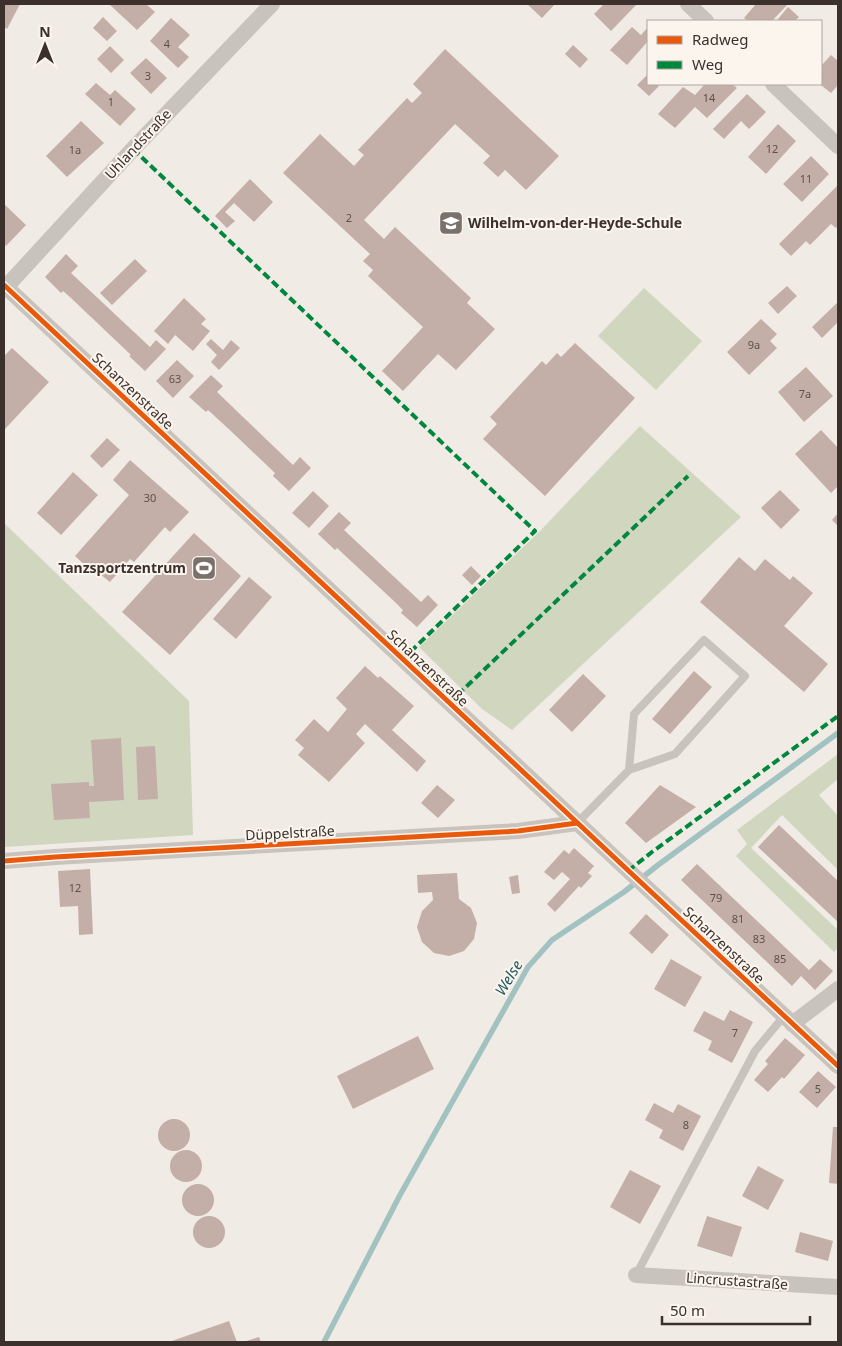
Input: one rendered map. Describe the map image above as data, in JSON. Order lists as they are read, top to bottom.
{
  "streets": {
    "street": [
      "Uhlandstraße",
      "Schanzenstraße",
      "Düppelstraße",
      "Lincrustastraße"
    ]
  },
  "crossings": [
    ["Uhlandstraße", "Schanzenstraße"],
    ["Schanzenstraße", "Düppelstraße"]
  ],
  "water": ["Welse"],
  "places": {
    "school or university": ["Wilhelm-von-der-Heyde-Schule"],
    "sports": ["Tanzsportzentrum"]
  },
  "house_numbers": [
    "4",
    "3",
    "14",
    "1",
    "12",
    "1a",
    "11",
    "2",
    "9a",
    "63",
    "7a",
    "30",
    "12",
    "79",
    "81",
    "83",
    "85",
    "7",
    "5",
    "8"
  ],
  "legend": ["Radweg", "Weg"],
  "scale_bar": "50 m",
  "north": "top"
}
